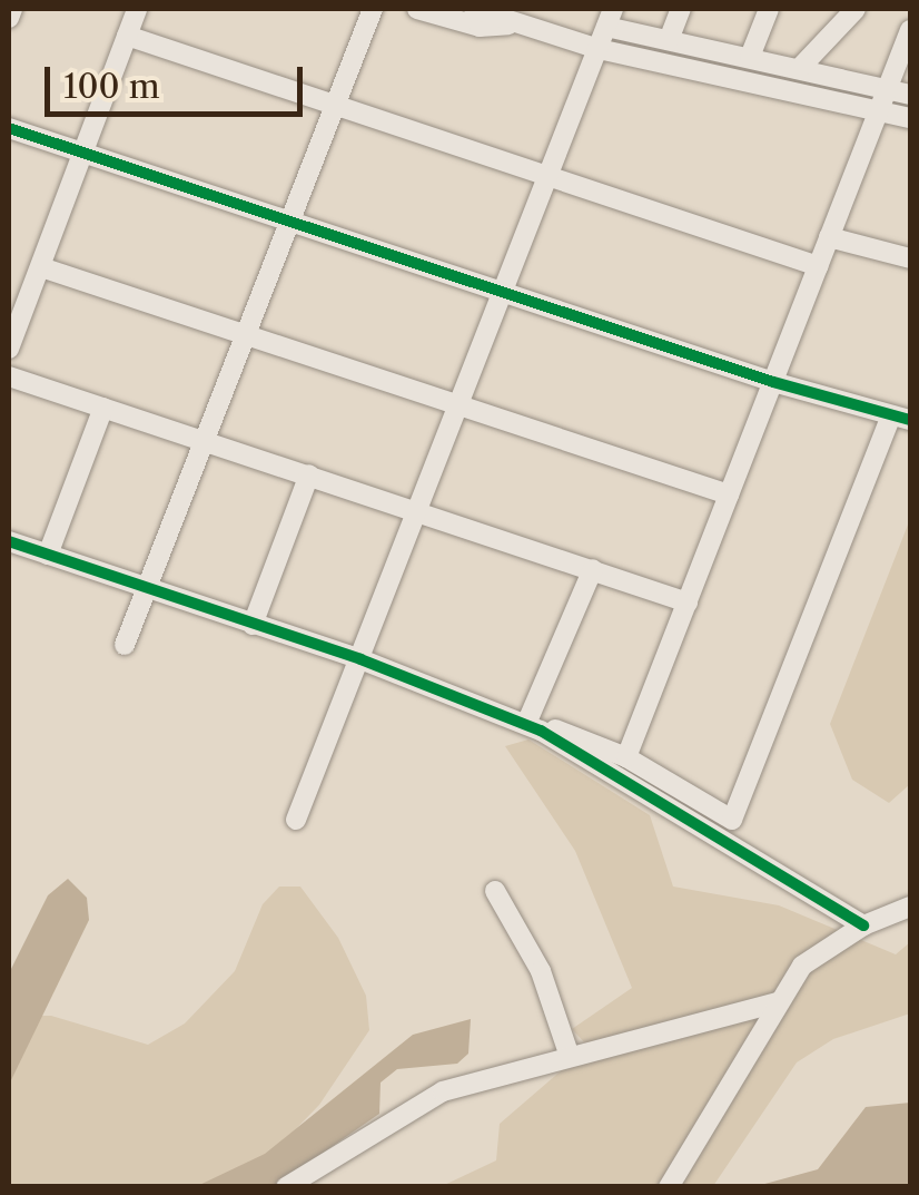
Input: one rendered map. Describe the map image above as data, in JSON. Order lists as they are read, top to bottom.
{
  "scale_bar": "100 m"
}
